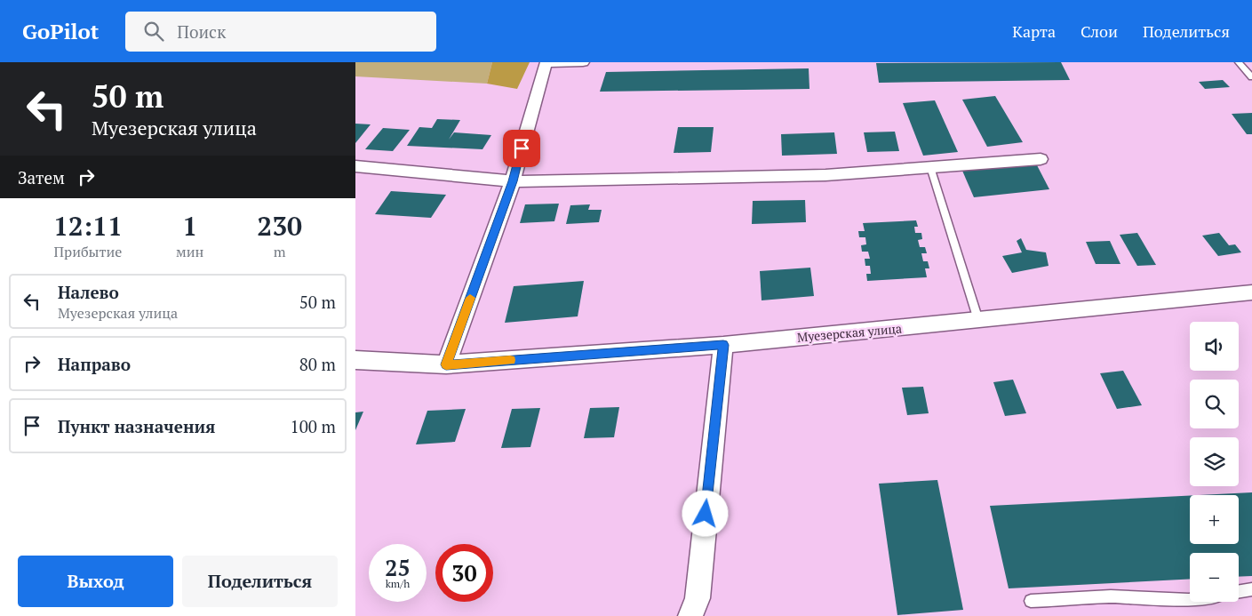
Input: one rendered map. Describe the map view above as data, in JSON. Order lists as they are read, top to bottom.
{
  "streets": {
    "street": ["Муезерская улица"]
  },
  "page": {
    "header": "GoPilot",
    "search": "Поиск",
    "nav": ["Карта", "Слои", "Поделиться"],
    "turn": ["50 m", "Муезерская улица"],
    "then": "Затем",
    "eta": [
      "12:11",
      "Прибытие",
      "1",
      "мин",
      "230",
      "m"
    ],
    "list": [
      {
        "name": "Налево",
        "note": "Муезерская улица",
        "value": "50 m"
      },
      {
        "name": "Направо",
        "value": "80 m"
      },
      {
        "name": "Пункт назначения",
        "value": "100 m"
      }
    ],
    "map_buttons": ["+", "−"],
    "speed": "25 km/h",
    "limit": "30",
    "buttons": ["Выход", "Поделиться"]
  }
}
